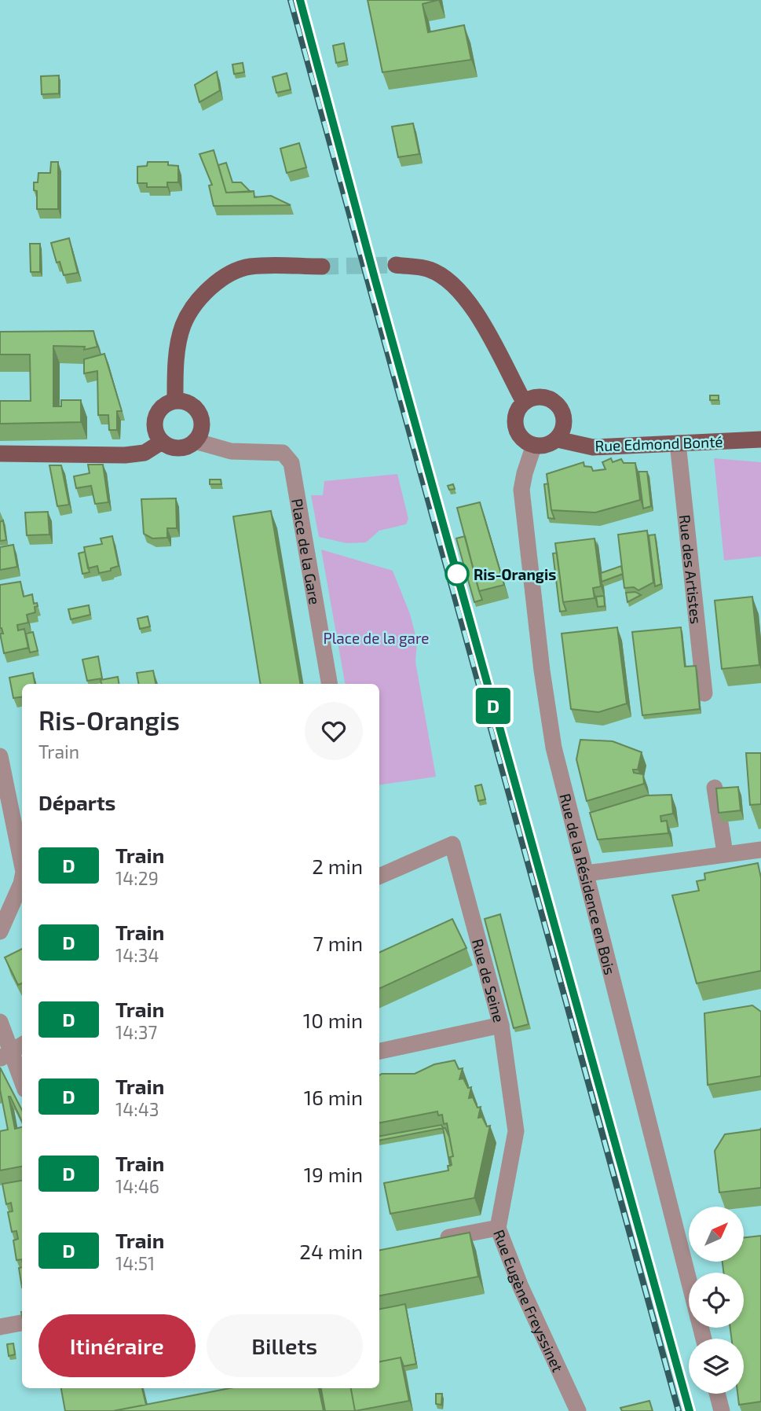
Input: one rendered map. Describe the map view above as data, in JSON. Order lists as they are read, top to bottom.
{
  "streets": {
    "main road": ["Rue Edmond Bonté"],
    "street": [
      "Place de la Gare",
      "Rue des Artistes",
      "Rue de la Résidence en Bois",
      "Rue de Seine",
      "Rue Eugène Freyssinet"
    ]
  },
  "crossings": [
    ["Rue Edmond Bonté", "Rue des Artistes"],
    ["Rue Edmond Bonté", "Rue de la Résidence en Bois"],
    ["Rue de Seine", "Rue Eugène Freyssinet"]
  ],
  "parks": ["Place de la gare"],
  "places": ["Ris-Orangis"],
  "north": "top right",
  "page": {
    "on_map": "D",
    "heading": [
      ["Ris-Orangis", "Train"],
      "Départs"
    ],
    "list": [
      {
        "mark": "D",
        "name": "Train",
        "note": "14:29",
        "value": "2 min"
      },
      {
        "mark": "D",
        "name": "Train",
        "note": "14:34",
        "value": "7 min"
      },
      {
        "mark": "D",
        "name": "Train",
        "note": "14:37",
        "value": "10 min"
      },
      {
        "mark": "D",
        "name": "Train",
        "note": "14:43",
        "value": "16 min"
      },
      {
        "mark": "D",
        "name": "Train",
        "note": "14:46",
        "value": "19 min"
      },
      {
        "mark": "D",
        "name": "Train",
        "note": "14:51",
        "value": "24 min"
      }
    ],
    "buttons": ["Itinéraire", "Billets"]
  }
}
